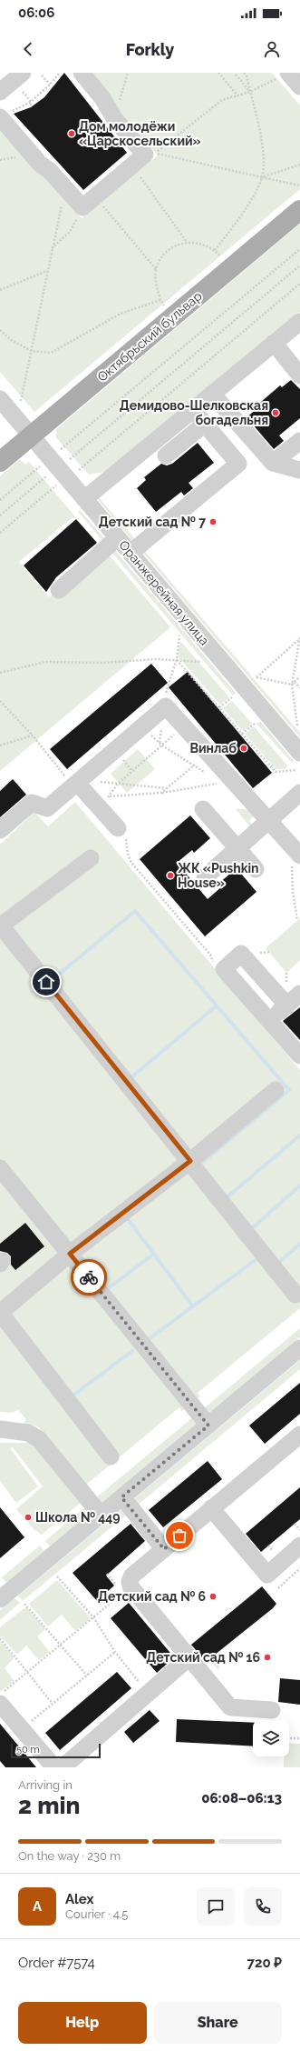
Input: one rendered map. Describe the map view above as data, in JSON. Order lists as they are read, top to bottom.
{
  "streets": {
    "main road": ["Октябрьский бульвар"],
    "street": ["Оранжерейная улица"]
  },
  "crossings": [
    ["Октябрьский бульвар", "Оранжерейная улица"]
  ],
  "places": [
    "Дом молодёжи «Царскосельский»",
    "Демидово-Шелковская богадельня",
    "Детский сад № 7",
    "Винлаб",
    "ЖК «Pushkin House»",
    "Школа № 449",
    "Детский сад № 6",
    "Детский сад № 16"
  ],
  "scale_bar": "50 m",
  "page": {
    "status": "06:06",
    "header": "Forkly",
    "scale": "50 m",
    "heading": ["2 min", "Arriving in", "06:08–06:13"],
    "panel": [
      "Alex",
      "Courier · 4.5",
      "Order #7574",
      "720 ₽"
    ],
    "bar": "On the way · 230 m",
    "round": "A",
    "buttons": ["Help", "Share"]
  }
}
